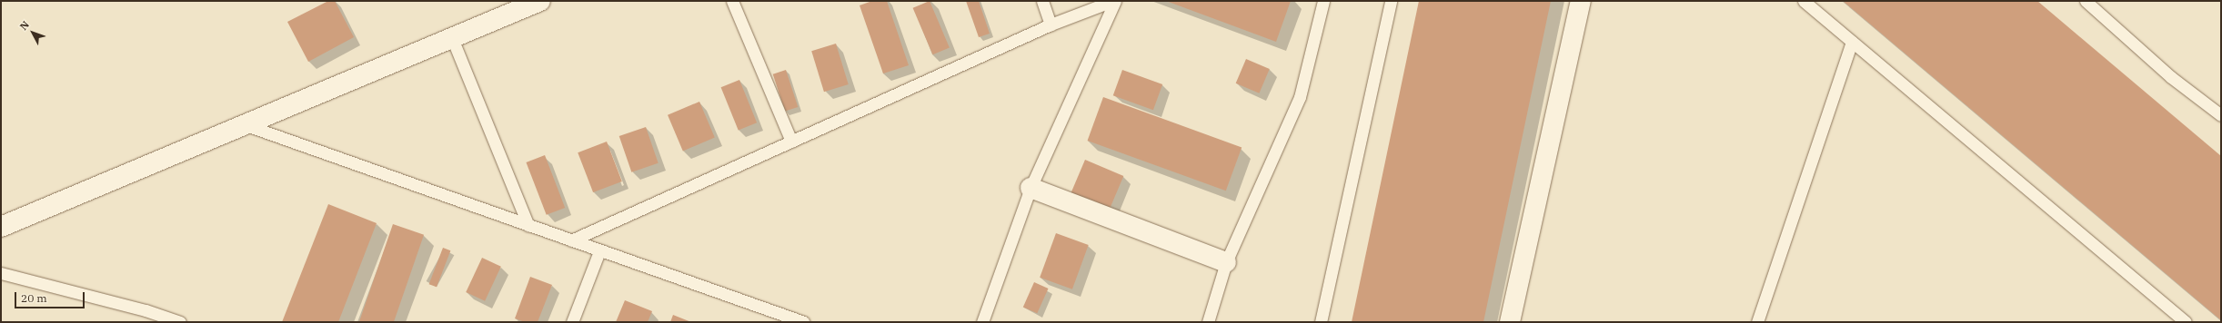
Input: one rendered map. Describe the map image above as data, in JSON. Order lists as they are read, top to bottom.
{
  "scale_bar": "20 m",
  "north": "top left"
}
